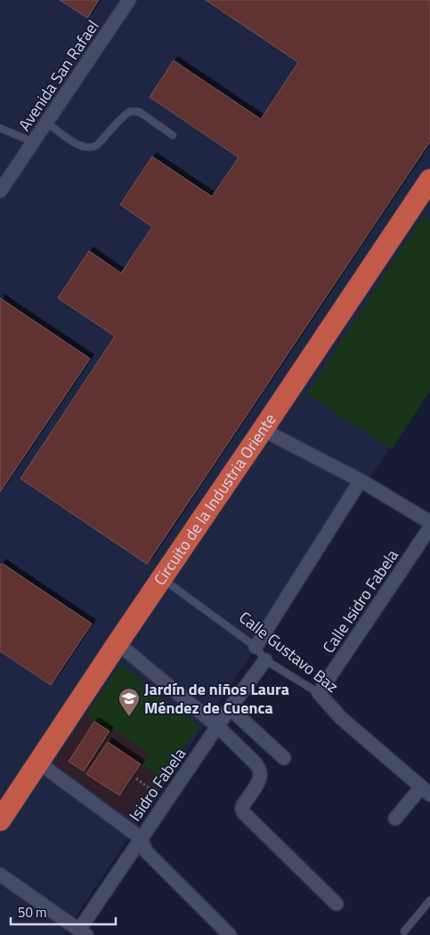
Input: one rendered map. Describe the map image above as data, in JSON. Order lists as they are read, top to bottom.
{
  "streets": {
    "highway": ["Circuito de la Industria Oriente"],
    "street": [
      "Avenida San Rafael",
      "Calle Isidro Fabela",
      "Calle Gustavo Baz",
      "Isidro Fabela"
    ]
  },
  "crossings": [
    ["Circuito de la Industria Oriente", "Calle Gustavo Baz"],
    ["Calle Isidro Fabela", "Calle Gustavo Baz"],
    ["Calle Gustavo Baz", "Isidro Fabela"]
  ],
  "places": {
    "school or university": ["Jardín de niños Laura Méndez de Cuenca"]
  },
  "scale_bar": "50 m"
}
